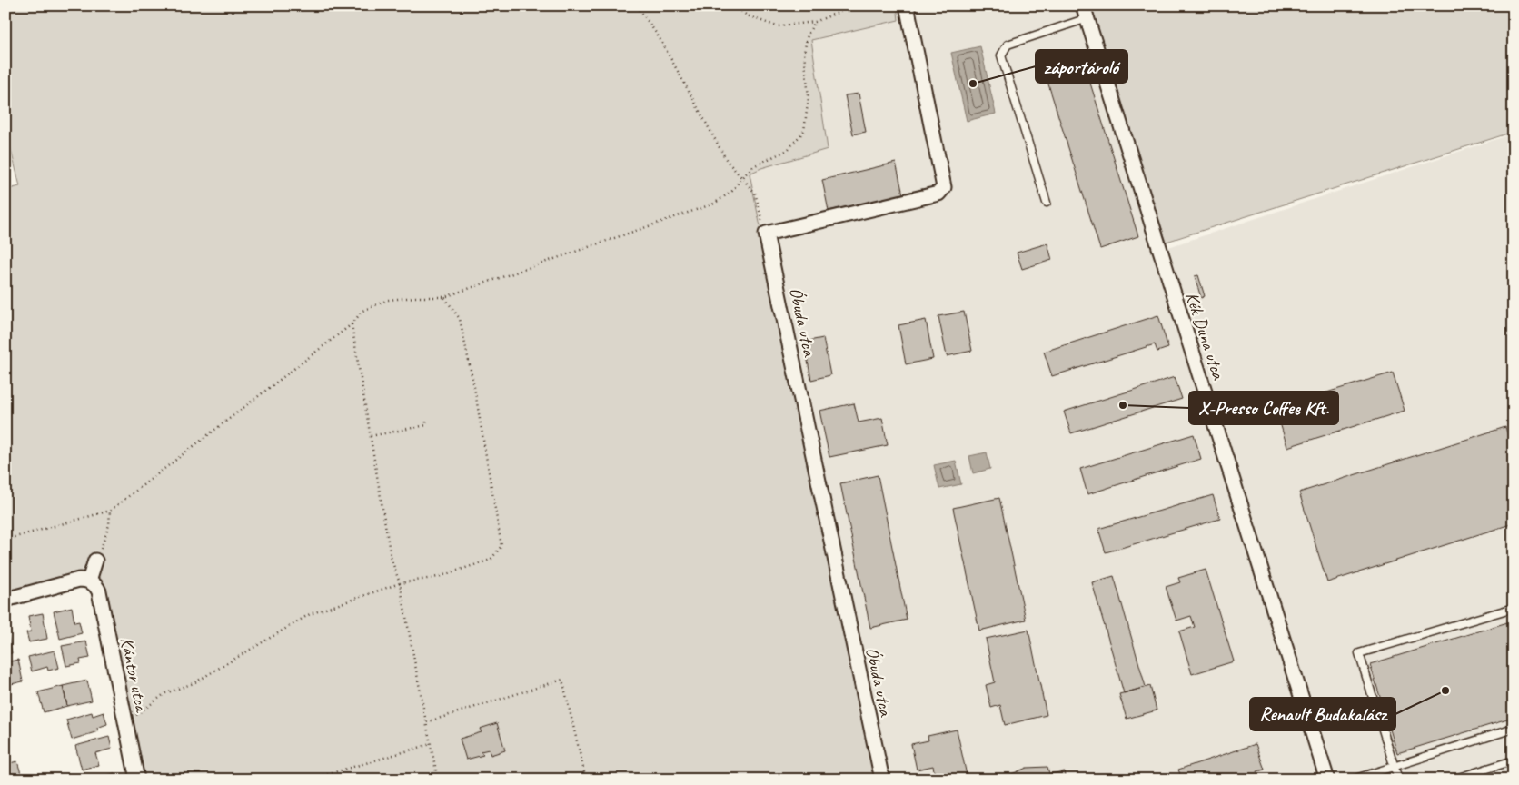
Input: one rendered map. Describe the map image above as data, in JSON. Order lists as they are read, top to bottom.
{
  "streets": {
    "street": ["Óbuda utca", "Kék Duna utca", "Kántor utca"]
  },
  "places": ["záportároló", "X-Presso Coffee Kft.", "Renault Budakalász"]
}
